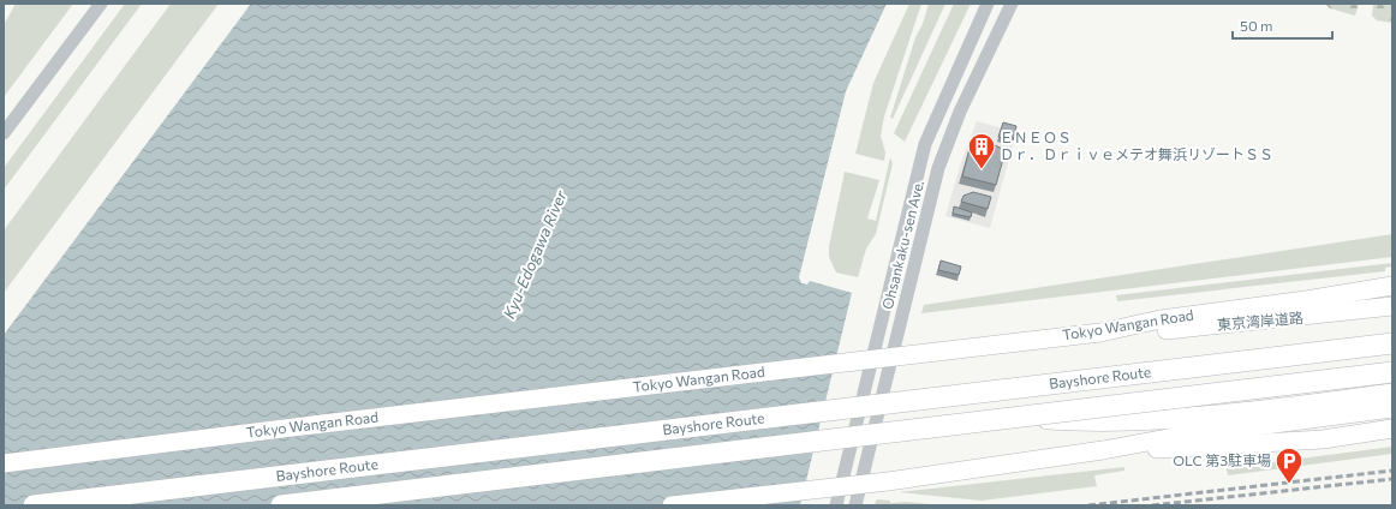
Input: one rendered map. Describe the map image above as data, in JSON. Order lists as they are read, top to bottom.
{
  "streets": {
    "highway": ["東京湾岸道路", "Tokyo Wangan Road", "Bayshore Route"],
    "street": ["Ohsankaku-sen Ave."]
  },
  "crossings": [
    ["東京湾岸道路", "Tokyo Wangan Road"]
  ],
  "water": ["Kyu-Edogawa River"],
  "places": {
    "building": ["ＥＮＥＯＳ Ｄｒ．Ｄｒｉｖｅメテオ舞浜リゾートＳＳ"],
    "parking": ["OLC 第3駐車場"]
  },
  "scale_bar": "50 m"
}
